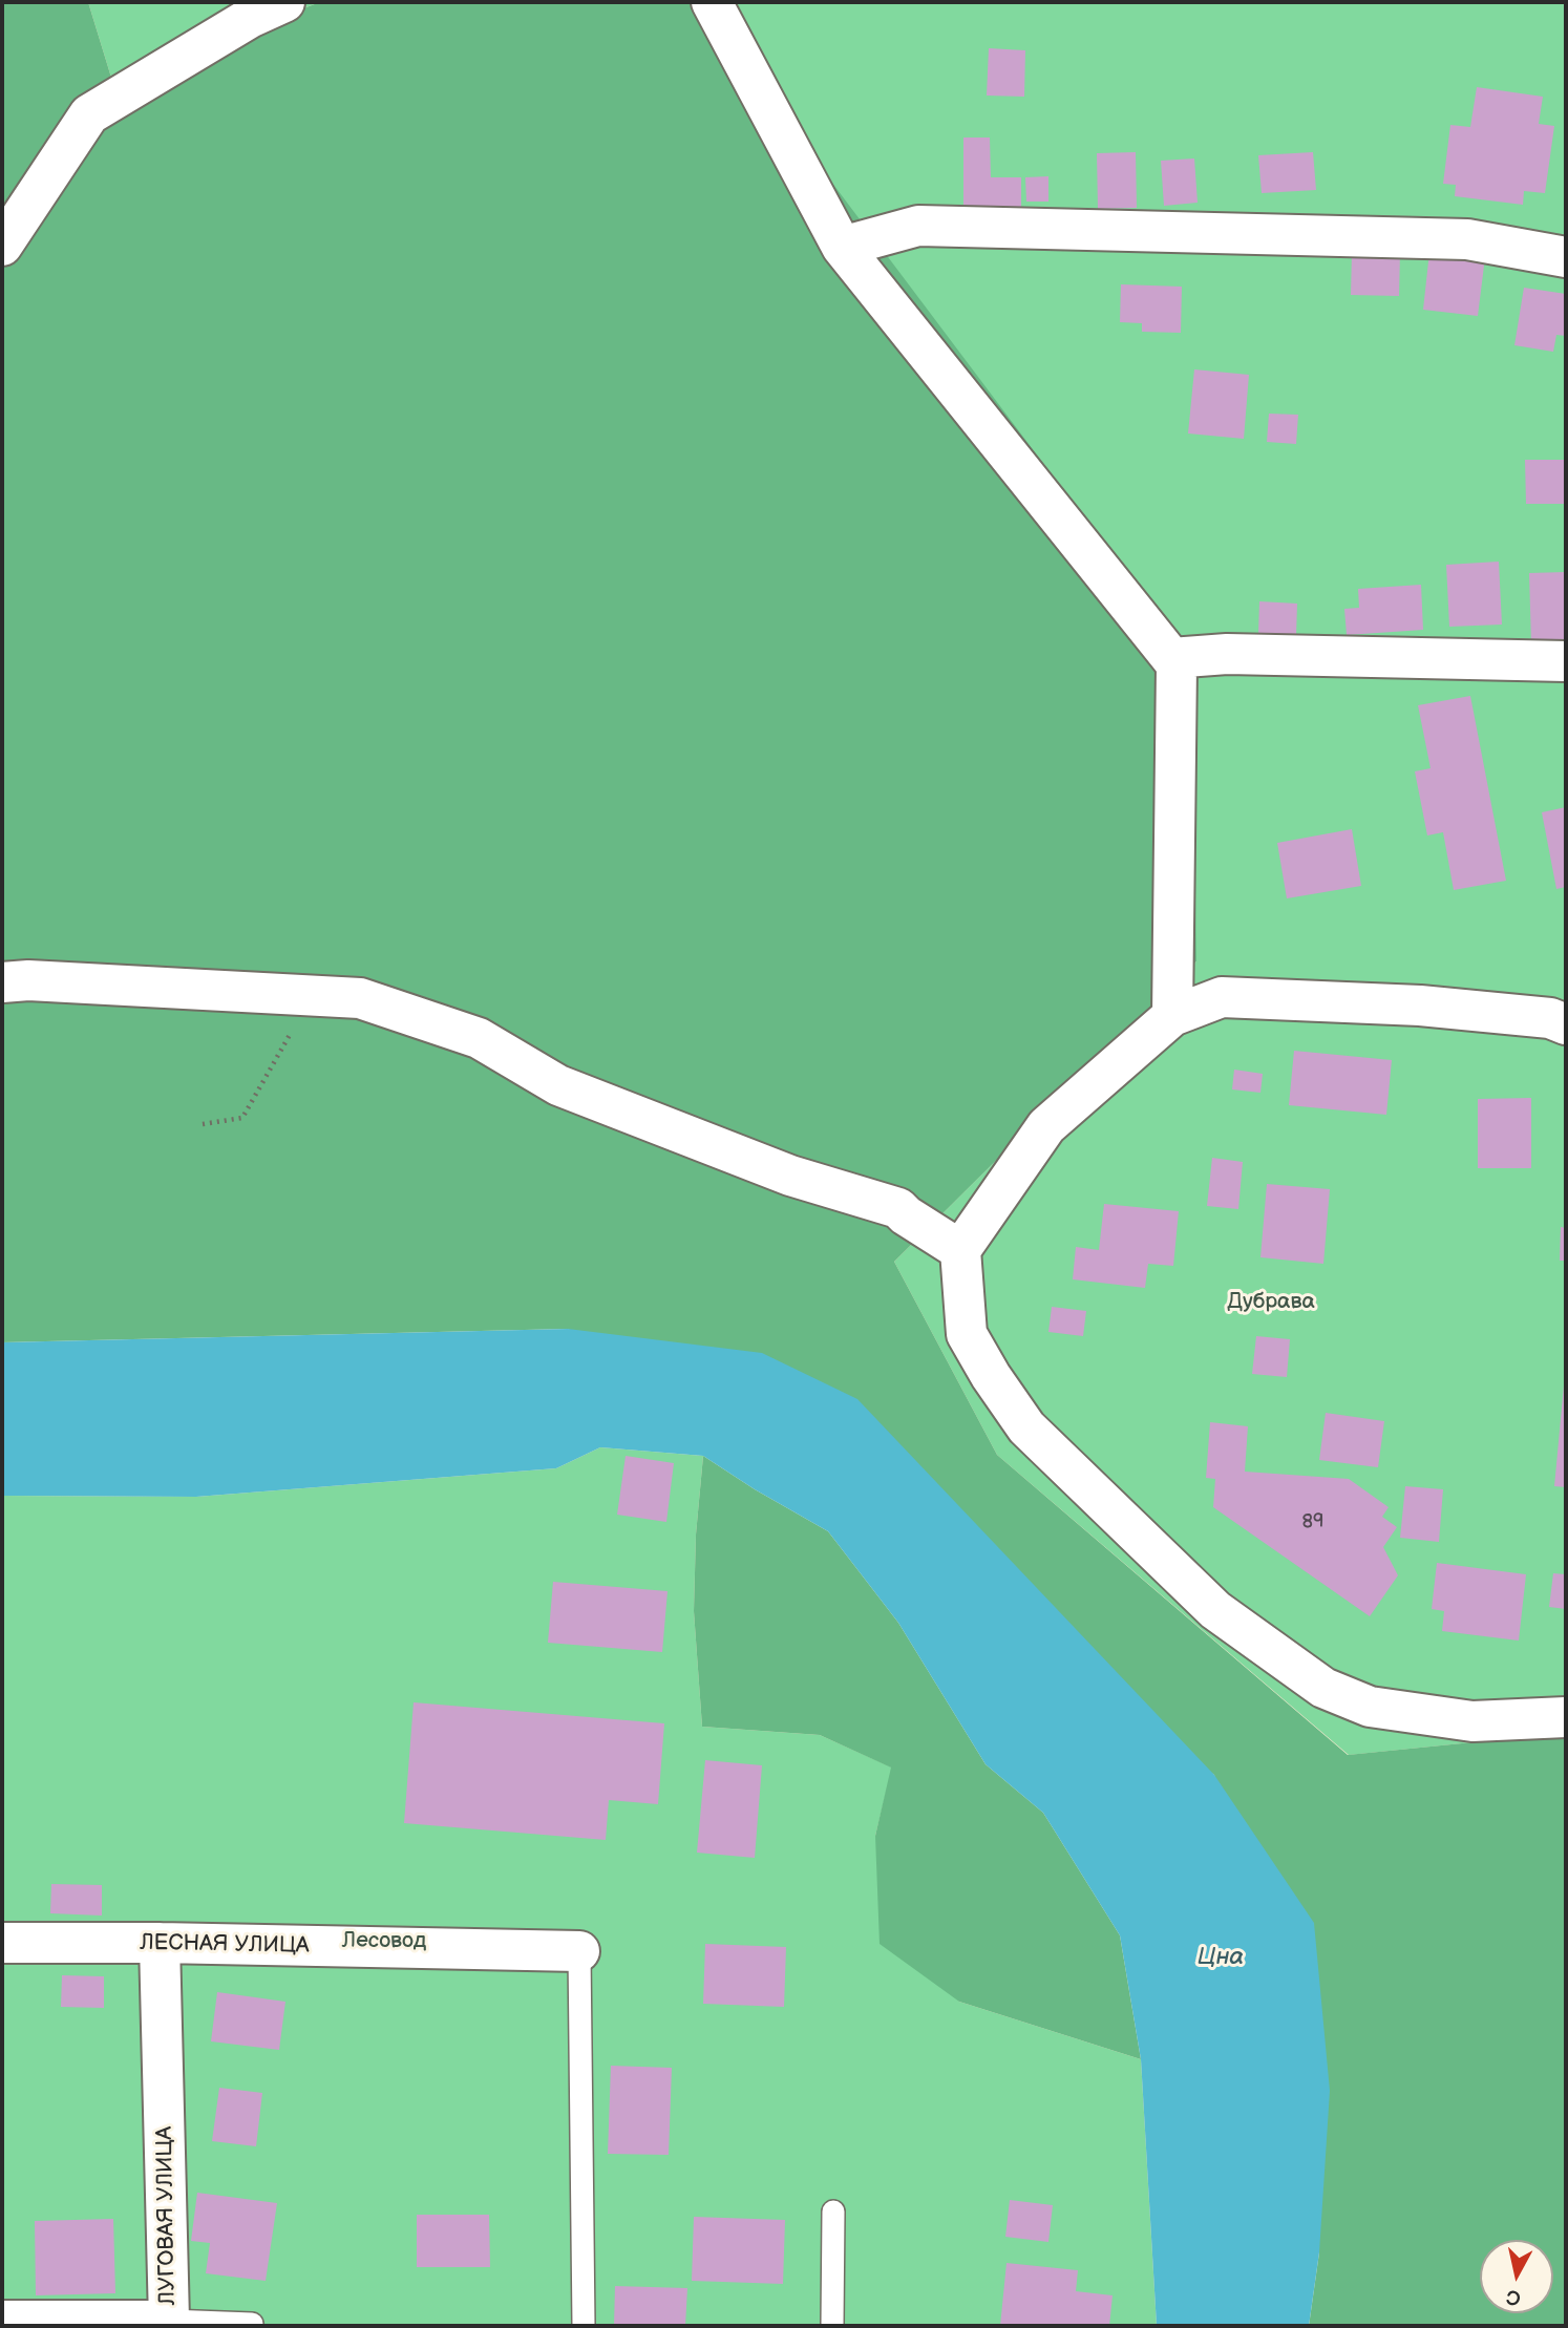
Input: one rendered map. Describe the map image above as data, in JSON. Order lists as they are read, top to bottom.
{
  "streets": {
    "street": ["ЛЕСНАЯ УЛИЦА", "ЛУГОВАЯ УЛИЦА"]
  },
  "crossings": [
    ["ЛЕСНАЯ УЛИЦА", "ЛУГОВАЯ УЛИЦА"]
  ],
  "water": ["Цна"],
  "parks": ["Дубрава", "Лесовод"],
  "house_numbers": ["89"],
  "north": "bottom"
}
